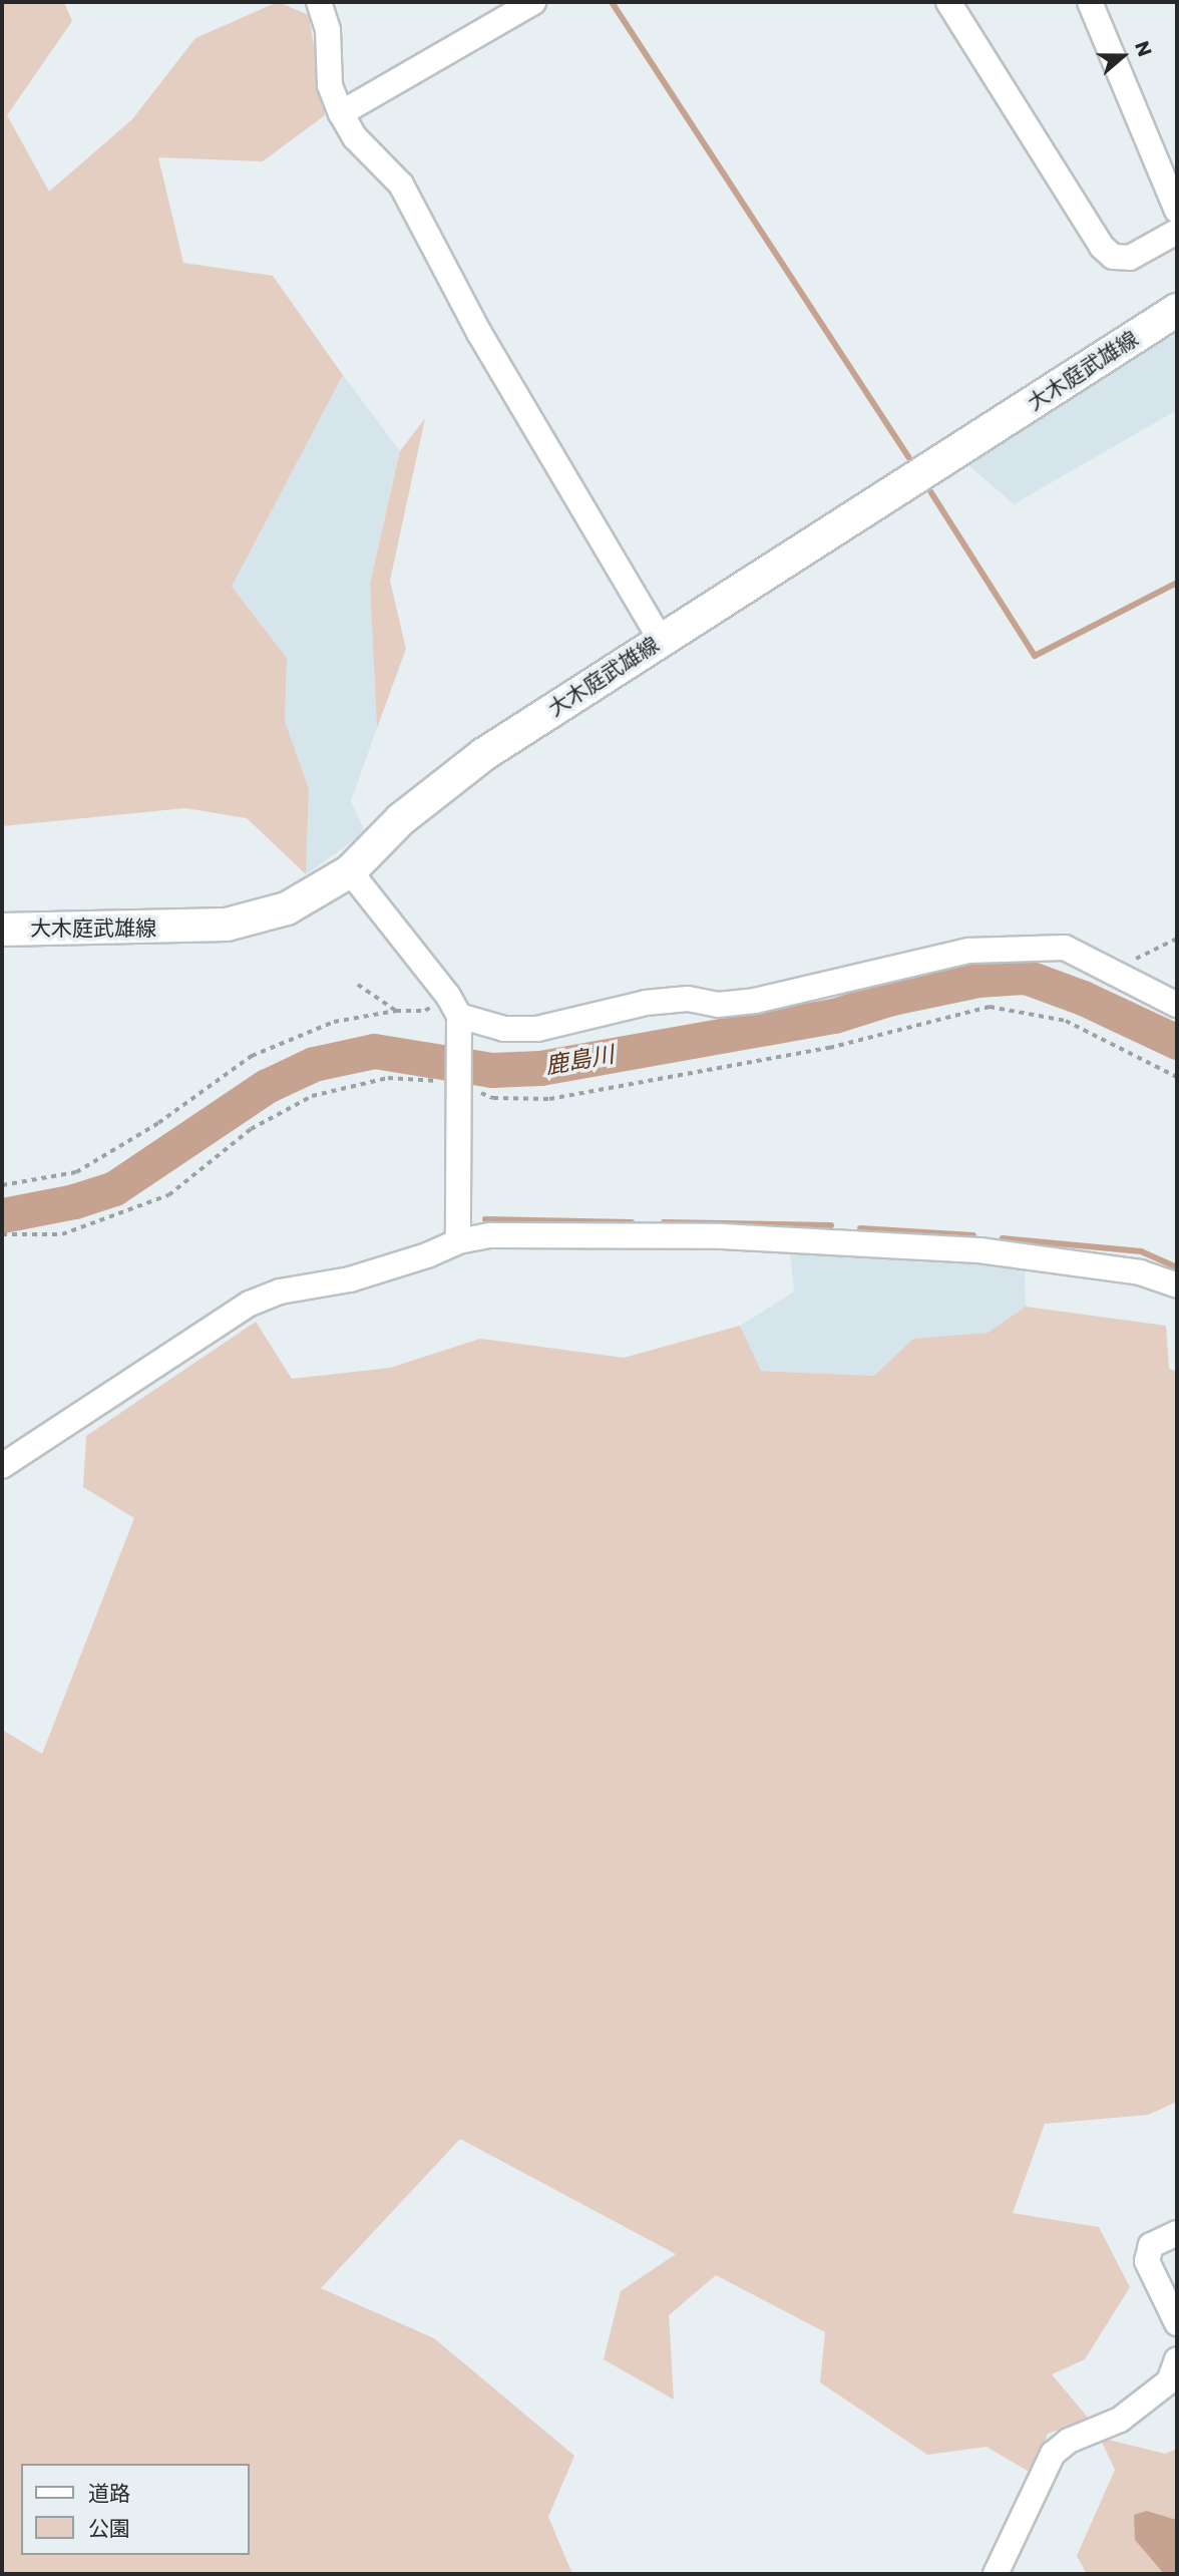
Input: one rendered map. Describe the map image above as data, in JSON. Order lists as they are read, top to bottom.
{
  "streets": {
    "main road": ["大木庭武雄線"]
  },
  "water": ["鹿島川"],
  "legend": ["道路", "公園"],
  "north": "right"
}
